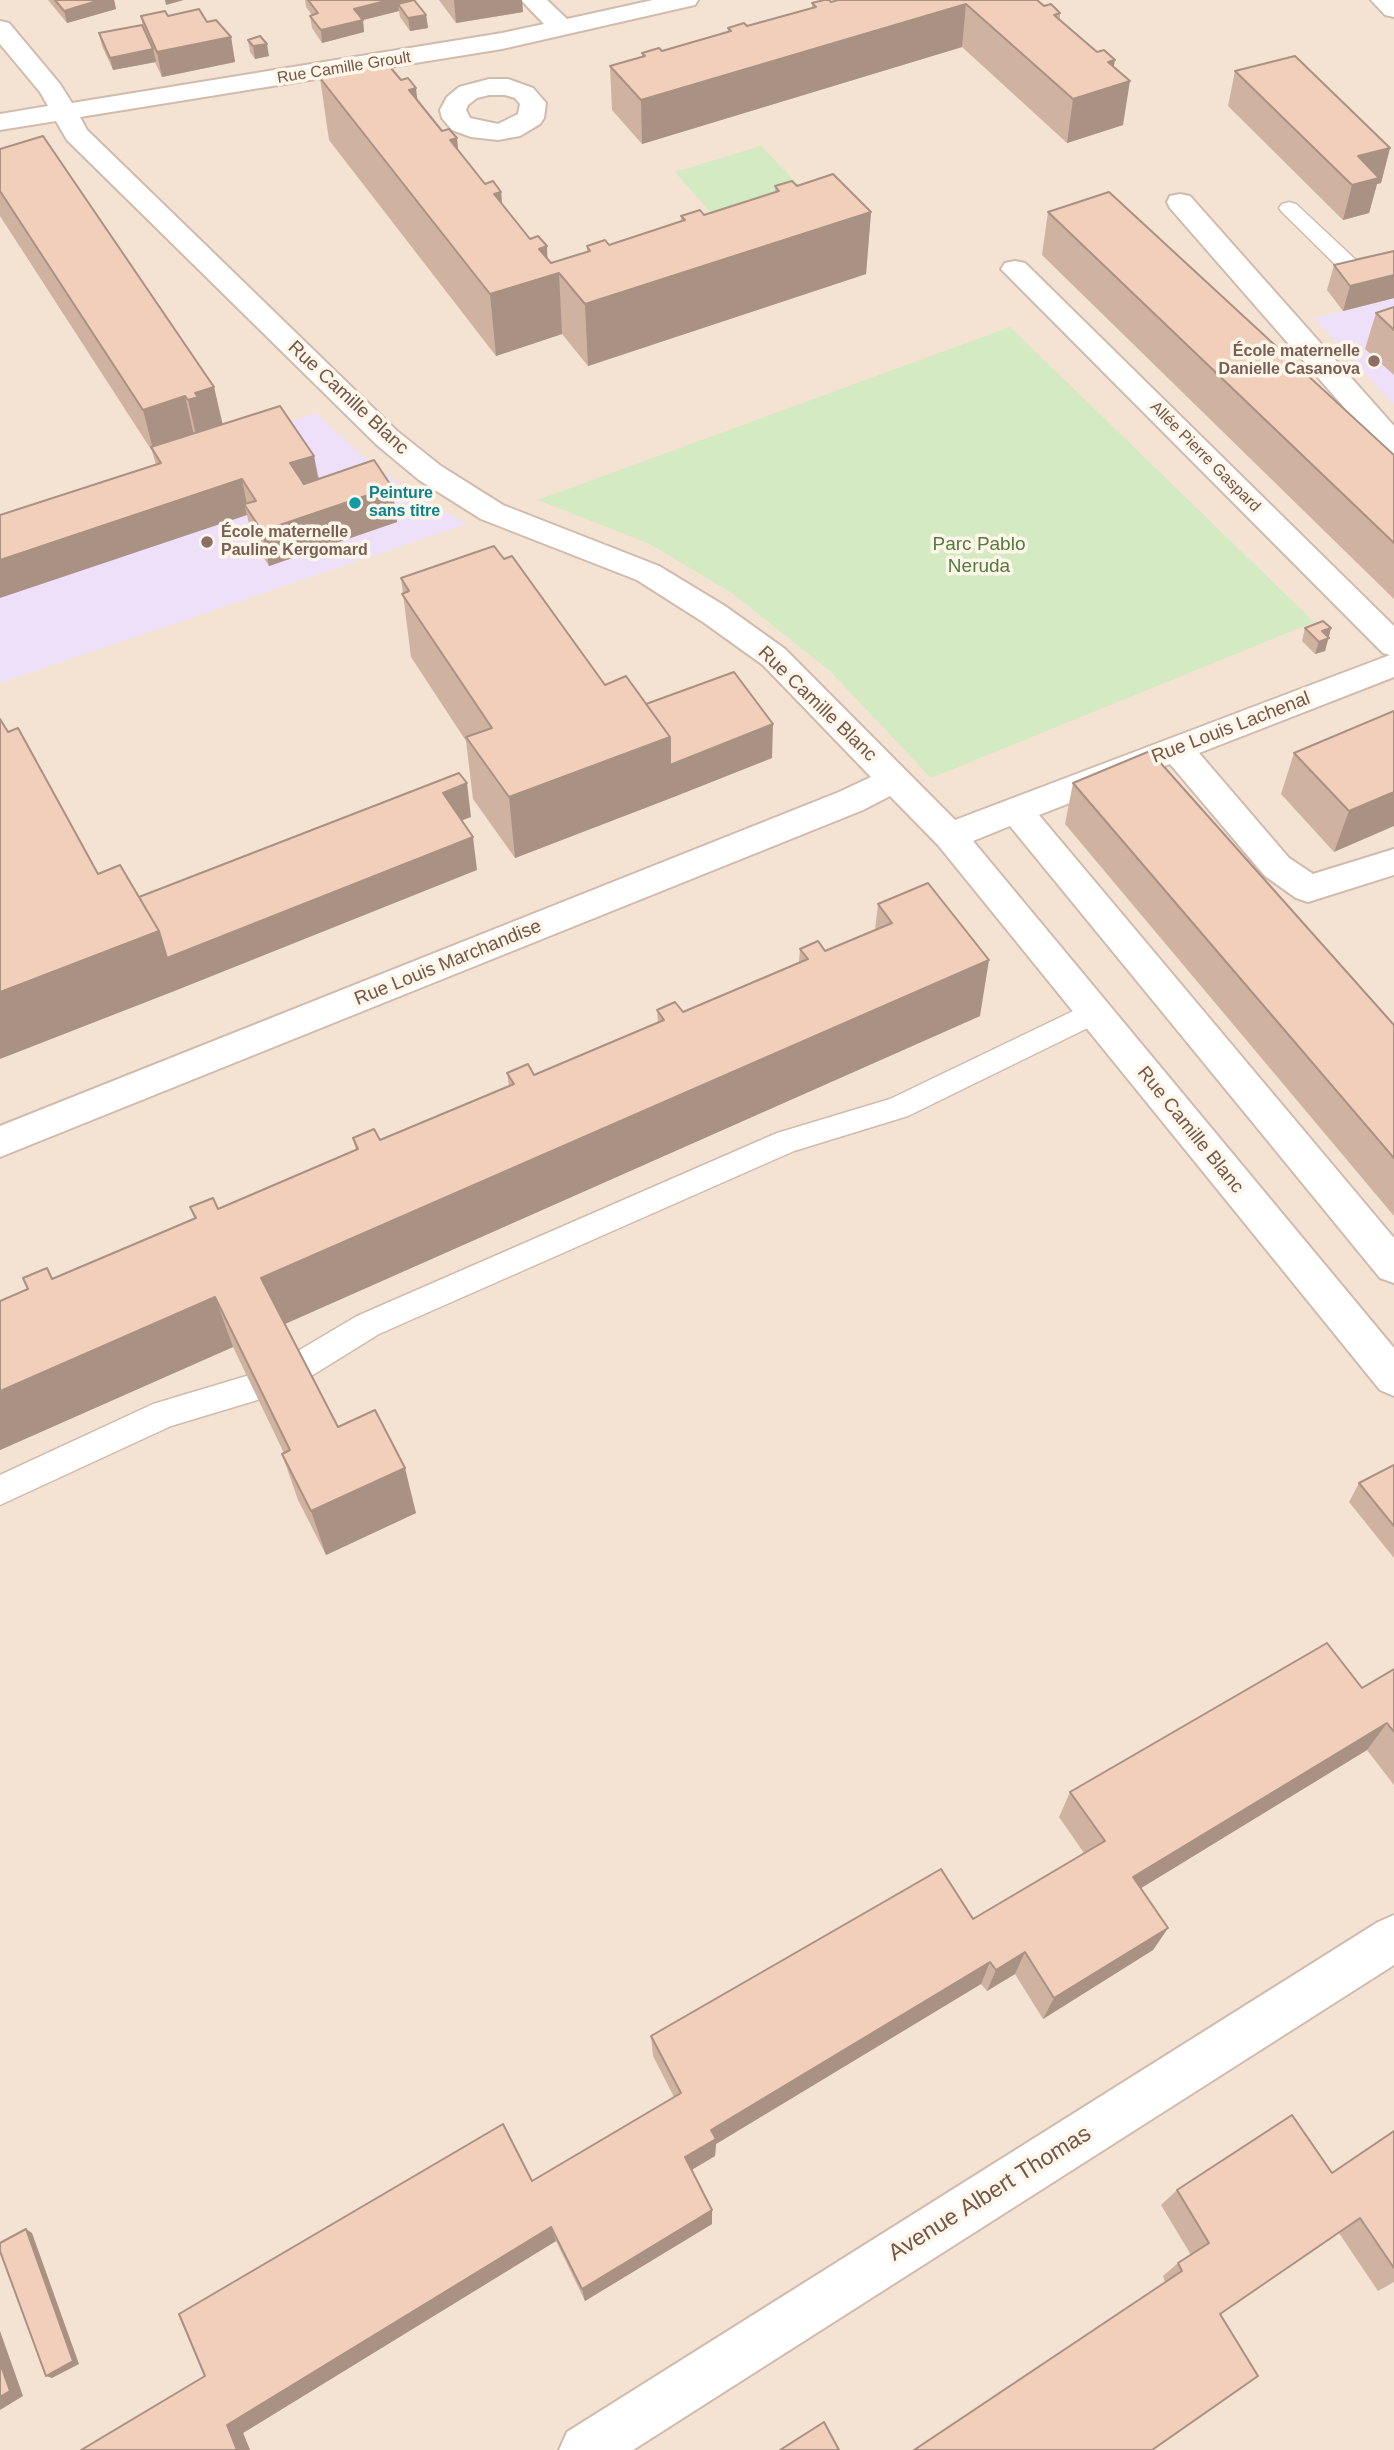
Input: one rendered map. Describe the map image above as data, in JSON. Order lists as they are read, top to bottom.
{
  "streets": {
    "street": [
      "Rue Camille Groult",
      "Rue Camille Blanc",
      "Allée Pierre Gaspard",
      "Rue Louis Lachenal",
      "Rue Louis Marchandise",
      "Avenue Albert Thomas"
    ]
  },
  "crossings": [
    ["Rue Camille Groult", "Rue Camille Blanc"],
    ["Rue Camille Blanc", "Rue Louis Lachenal"],
    ["Rue Camille Blanc", "Rue Louis Marchandise"]
  ],
  "parks": ["Parc Pablo Neruda"],
  "places": ["École maternelle Danielle Casanova", "Peinture sans titre", "École maternelle Pauline Kergomard"]
}
